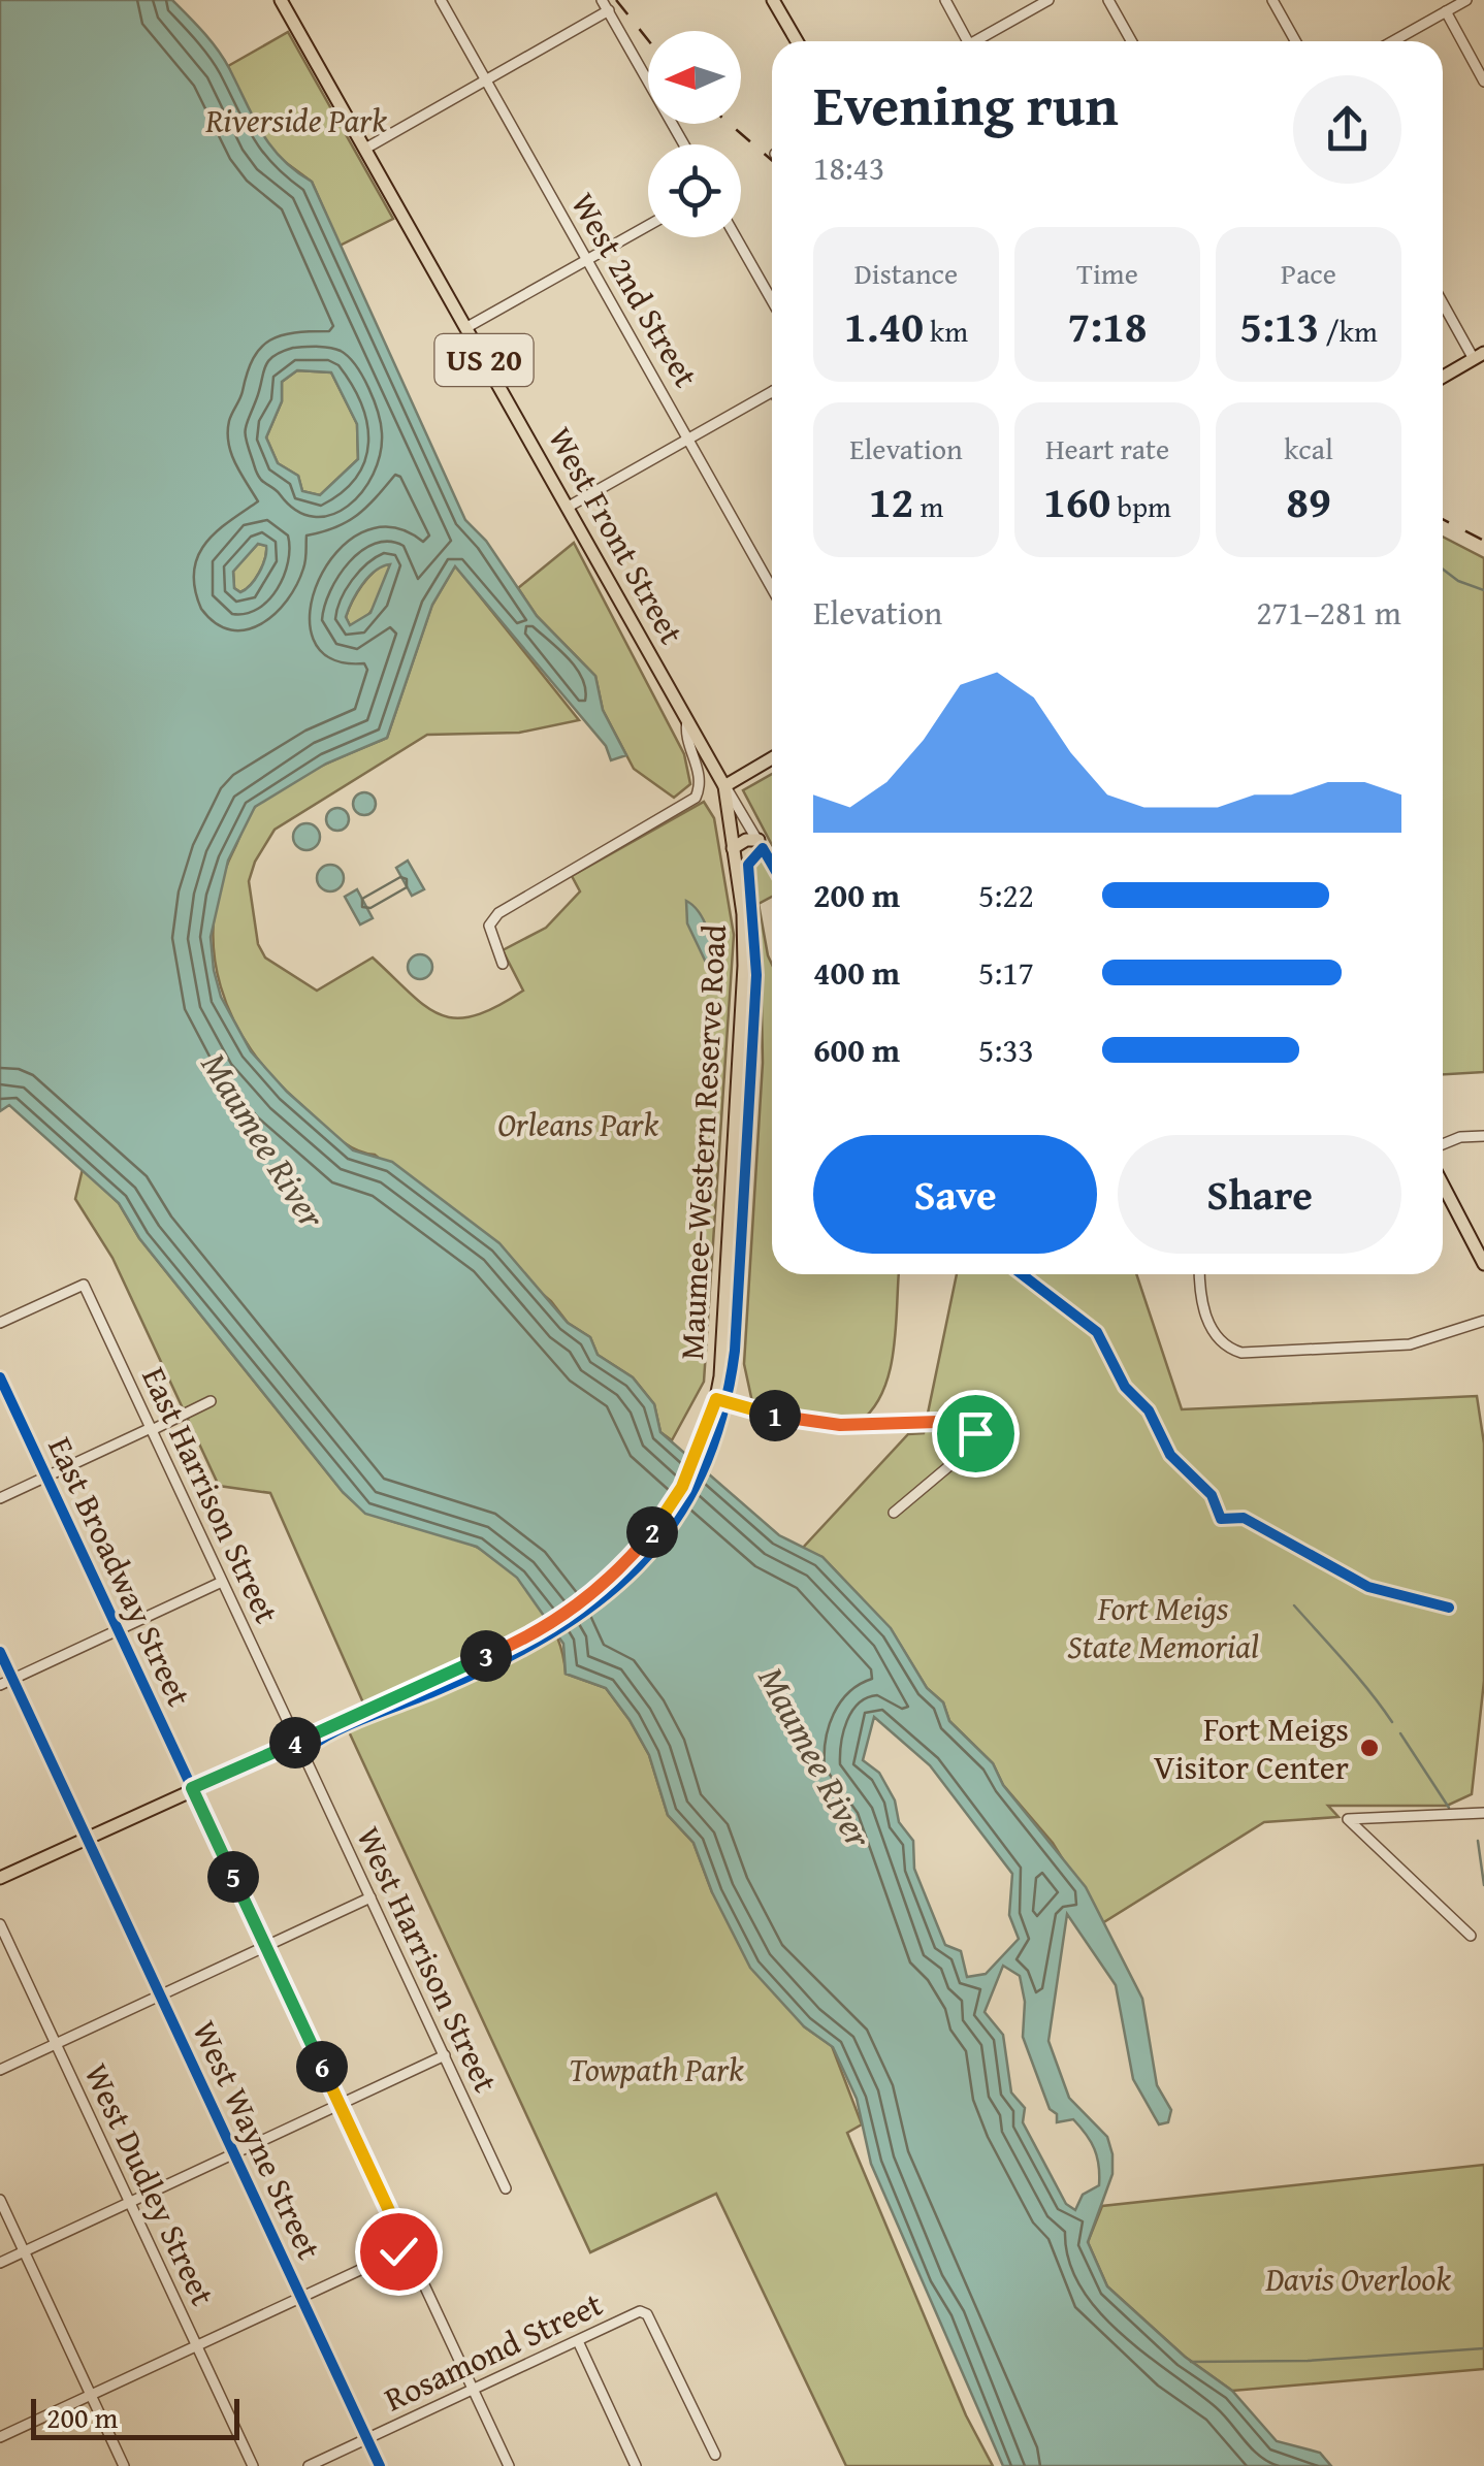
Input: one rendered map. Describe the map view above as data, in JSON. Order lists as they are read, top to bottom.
{
  "streets": {
    "main road": ["US 20", "West Front Street", "Maumee-Western Reserve Road"],
    "street": [
      "West 2nd Street",
      "East Harrison Street",
      "East Broadway Street",
      "West Harrison Street",
      "West Wayne Street",
      "West Dudley Street",
      "Rosamond Street"
    ]
  },
  "crossings": [
    ["US 20", "Maumee-Western Reserve Road"],
    ["US 20", "East Broadway Street"],
    ["US 20", "West Wayne Street"],
    ["West Front Street", "Maumee-Western Reserve Road"],
    ["Maumee-Western Reserve Road", "East Broadway Street"],
    ["East Broadway Street", "Rosamond Street"],
    ["West Wayne Street", "Rosamond Street"]
  ],
  "water": ["Maumee River"],
  "parks": [
    "Riverside Park",
    "Orleans Park",
    "Fort Meigs State Memorial",
    "Towpath Park",
    "Davis Overlook"
  ],
  "places": ["Fort Meigs Visitor Center"],
  "scale_bar": "200 m",
  "north": "left",
  "page": {
    "heading": ["Evening run", "18:43"],
    "stats": [
      ["Distance", "1.40 km"],
      ["Time", "7:18"],
      ["Pace", "5:13 /km"],
      ["Elevation", "12 m"],
      ["Heart rate", "160 bpm"],
      ["kcal", "89"]
    ],
    "chart": ["Elevation", "271–281 m"],
    "list": [
      {
        "name": "200 m",
        "note": "5:22"
      },
      {
        "name": "400 m",
        "note": "5:17"
      },
      {
        "name": "600 m",
        "note": "5:33"
      }
    ],
    "buttons": ["Save", "Share"],
    "pins": [
      "1",
      "2",
      "3",
      "4",
      "5",
      "6"
    ],
    "scale": "200 m"
  }
}
